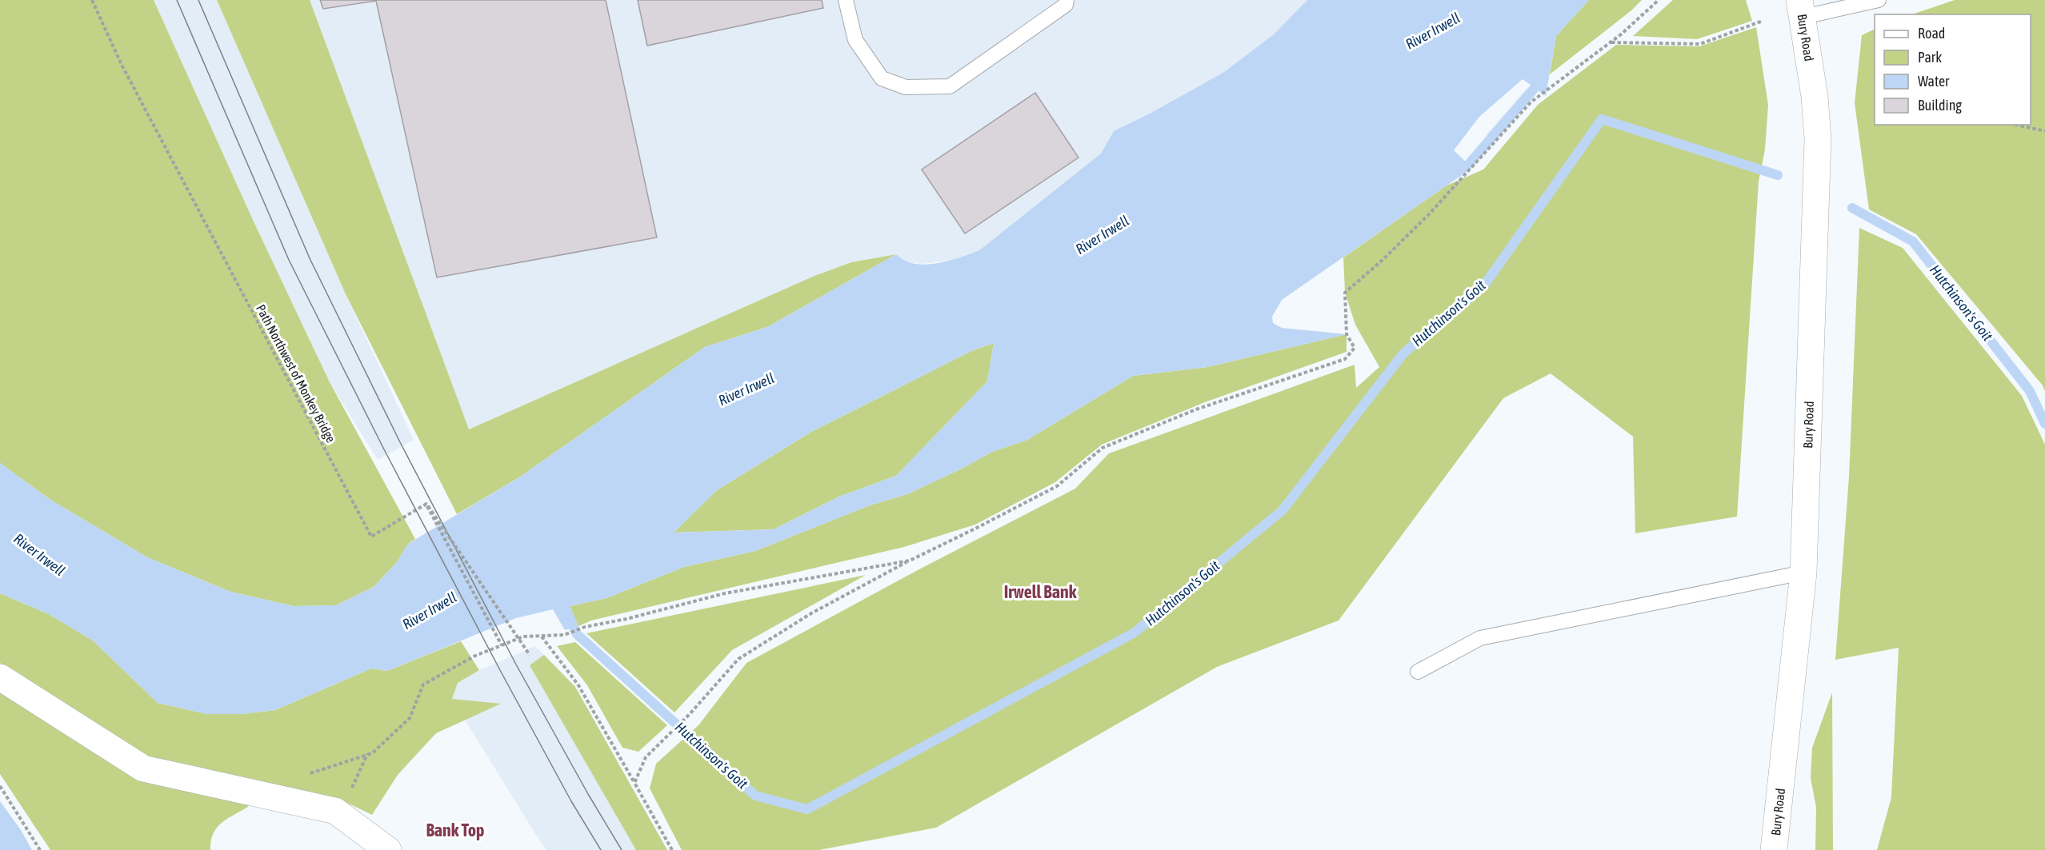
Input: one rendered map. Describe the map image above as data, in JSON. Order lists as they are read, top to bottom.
{
  "streets": {
    "street": ["Bury Road"],
    "path": ["Path Northwest of Monkey Bridge"]
  },
  "districts": ["Irwell Bank", "Bank Top"],
  "water": ["River Irwell", "Hutchinson's Goit"],
  "legend": [
    "Road",
    "Park",
    "Water",
    "Building"
  ]
}
